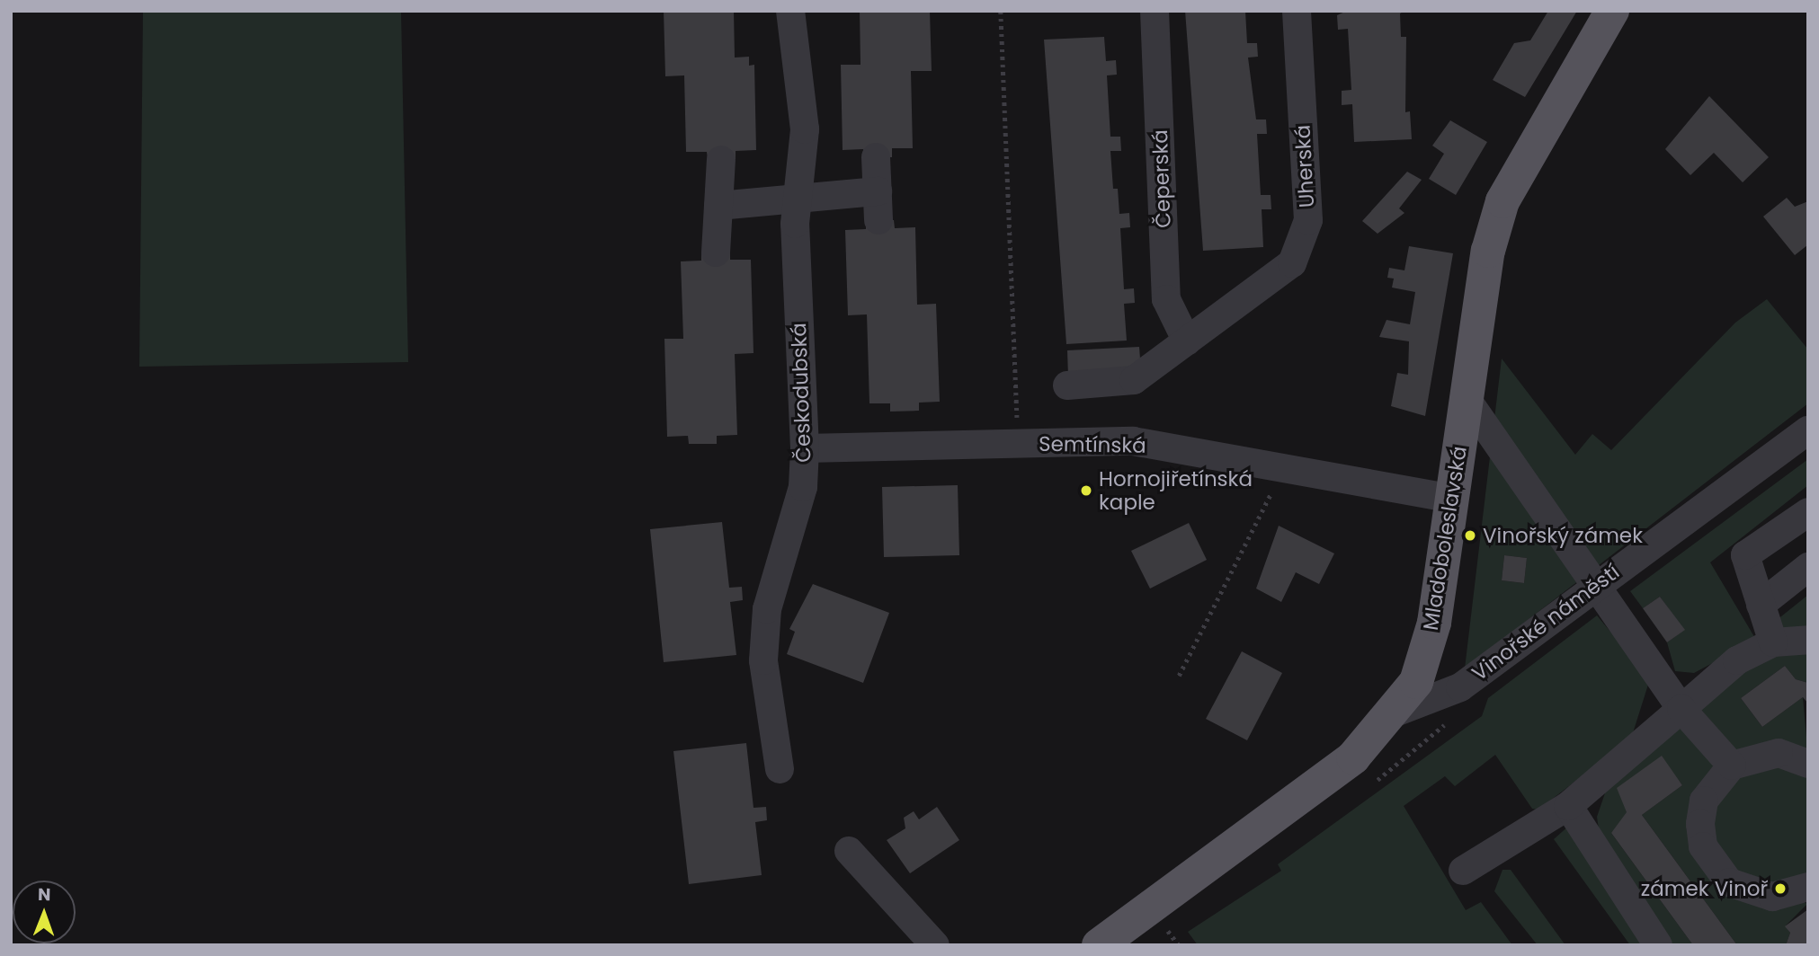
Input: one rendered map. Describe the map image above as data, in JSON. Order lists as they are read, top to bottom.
{
  "streets": {
    "main road": ["Mladoboleslavská"],
    "street": [
      "Uherská",
      "Čeperská",
      "Českodubská",
      "Semtínská",
      "Vinořské náměstí"
    ]
  },
  "crossings": [
    ["Uherská", "Čeperská"],
    ["Českodubská", "Semtínská"],
    ["Semtínská", "Mladoboleslavská"],
    ["Mladoboleslavská", "Vinořské náměstí"]
  ],
  "places": ["Hornojiřetínská kaple", "Vinořský zámek", "zámek Vinoř"],
  "north": "top"
}
